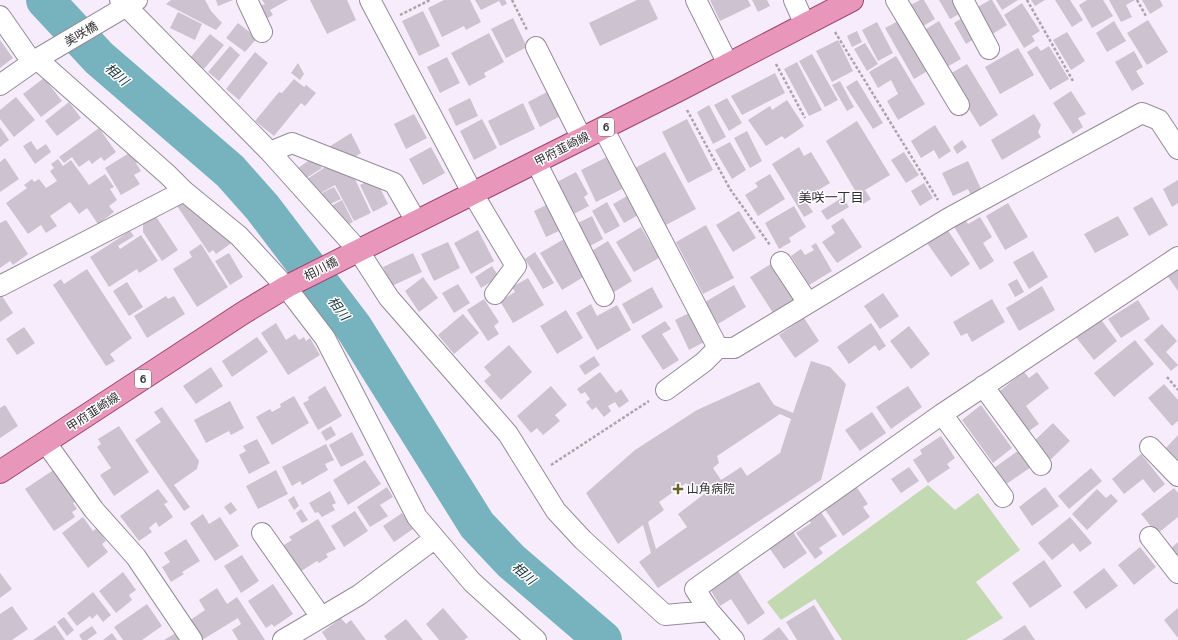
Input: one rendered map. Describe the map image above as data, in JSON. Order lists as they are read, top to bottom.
{
  "streets": {
    "main road": ["6", "甲府韮崎線", "相川橋"],
    "street": ["美咲橋"]
  },
  "crossings": [
    ["甲府韮崎線", "相川橋"]
  ],
  "districts": ["美咲一丁目"],
  "water": ["相川"],
  "places": {
    "health": ["山角病院"]
  }
}
